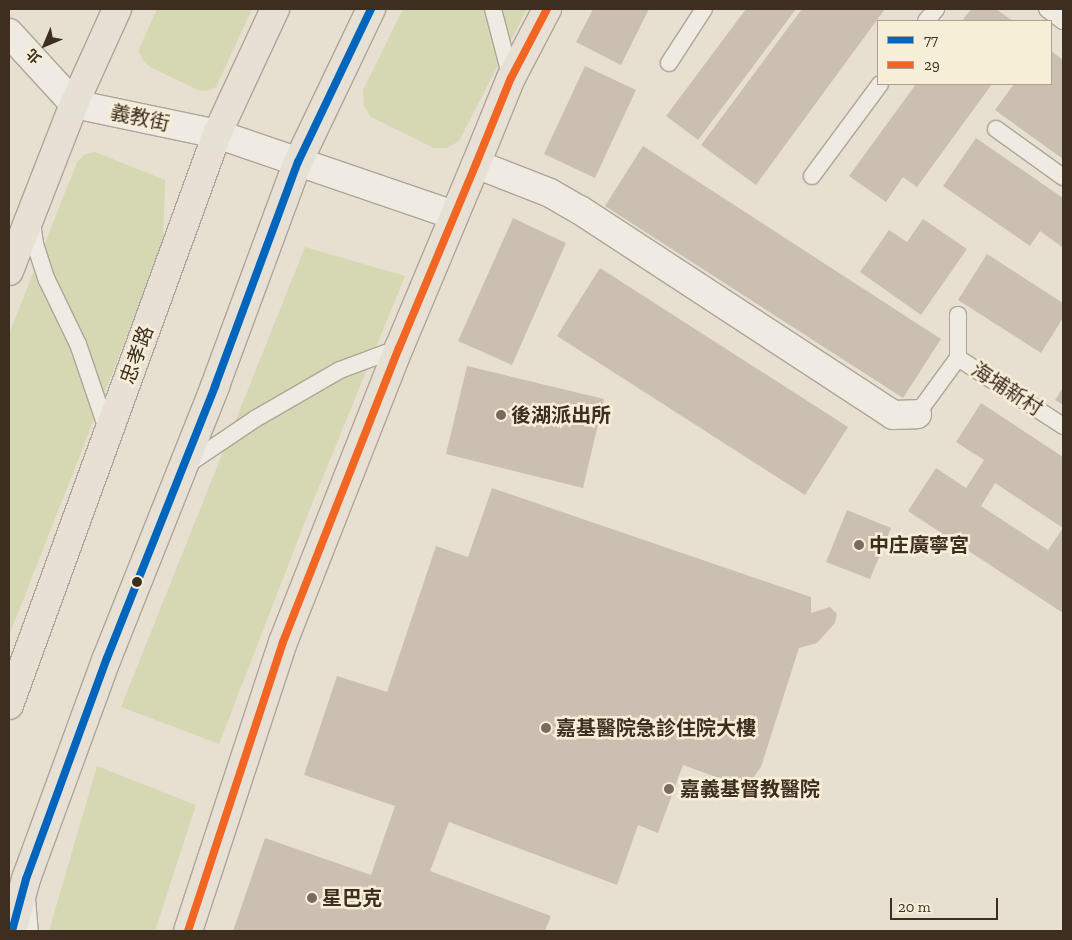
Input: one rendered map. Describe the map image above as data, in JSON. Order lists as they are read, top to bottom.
{
  "streets": {
    "main road": ["忠孝路"],
    "street": ["義教街"],
    "lane": ["海埔新村"]
  },
  "crossings": [
    ["義教街", "忠孝路"]
  ],
  "places": [
    "後湖派出所",
    "中庄廣寧宮",
    "嘉基醫院急診住院大樓",
    "嘉義基督教醫院",
    "星巴克"
  ],
  "lines": ["transit line 77", "transit line 29"],
  "legend": ["77", "29"],
  "scale_bar": "20 m",
  "north": "bottom left"
}
